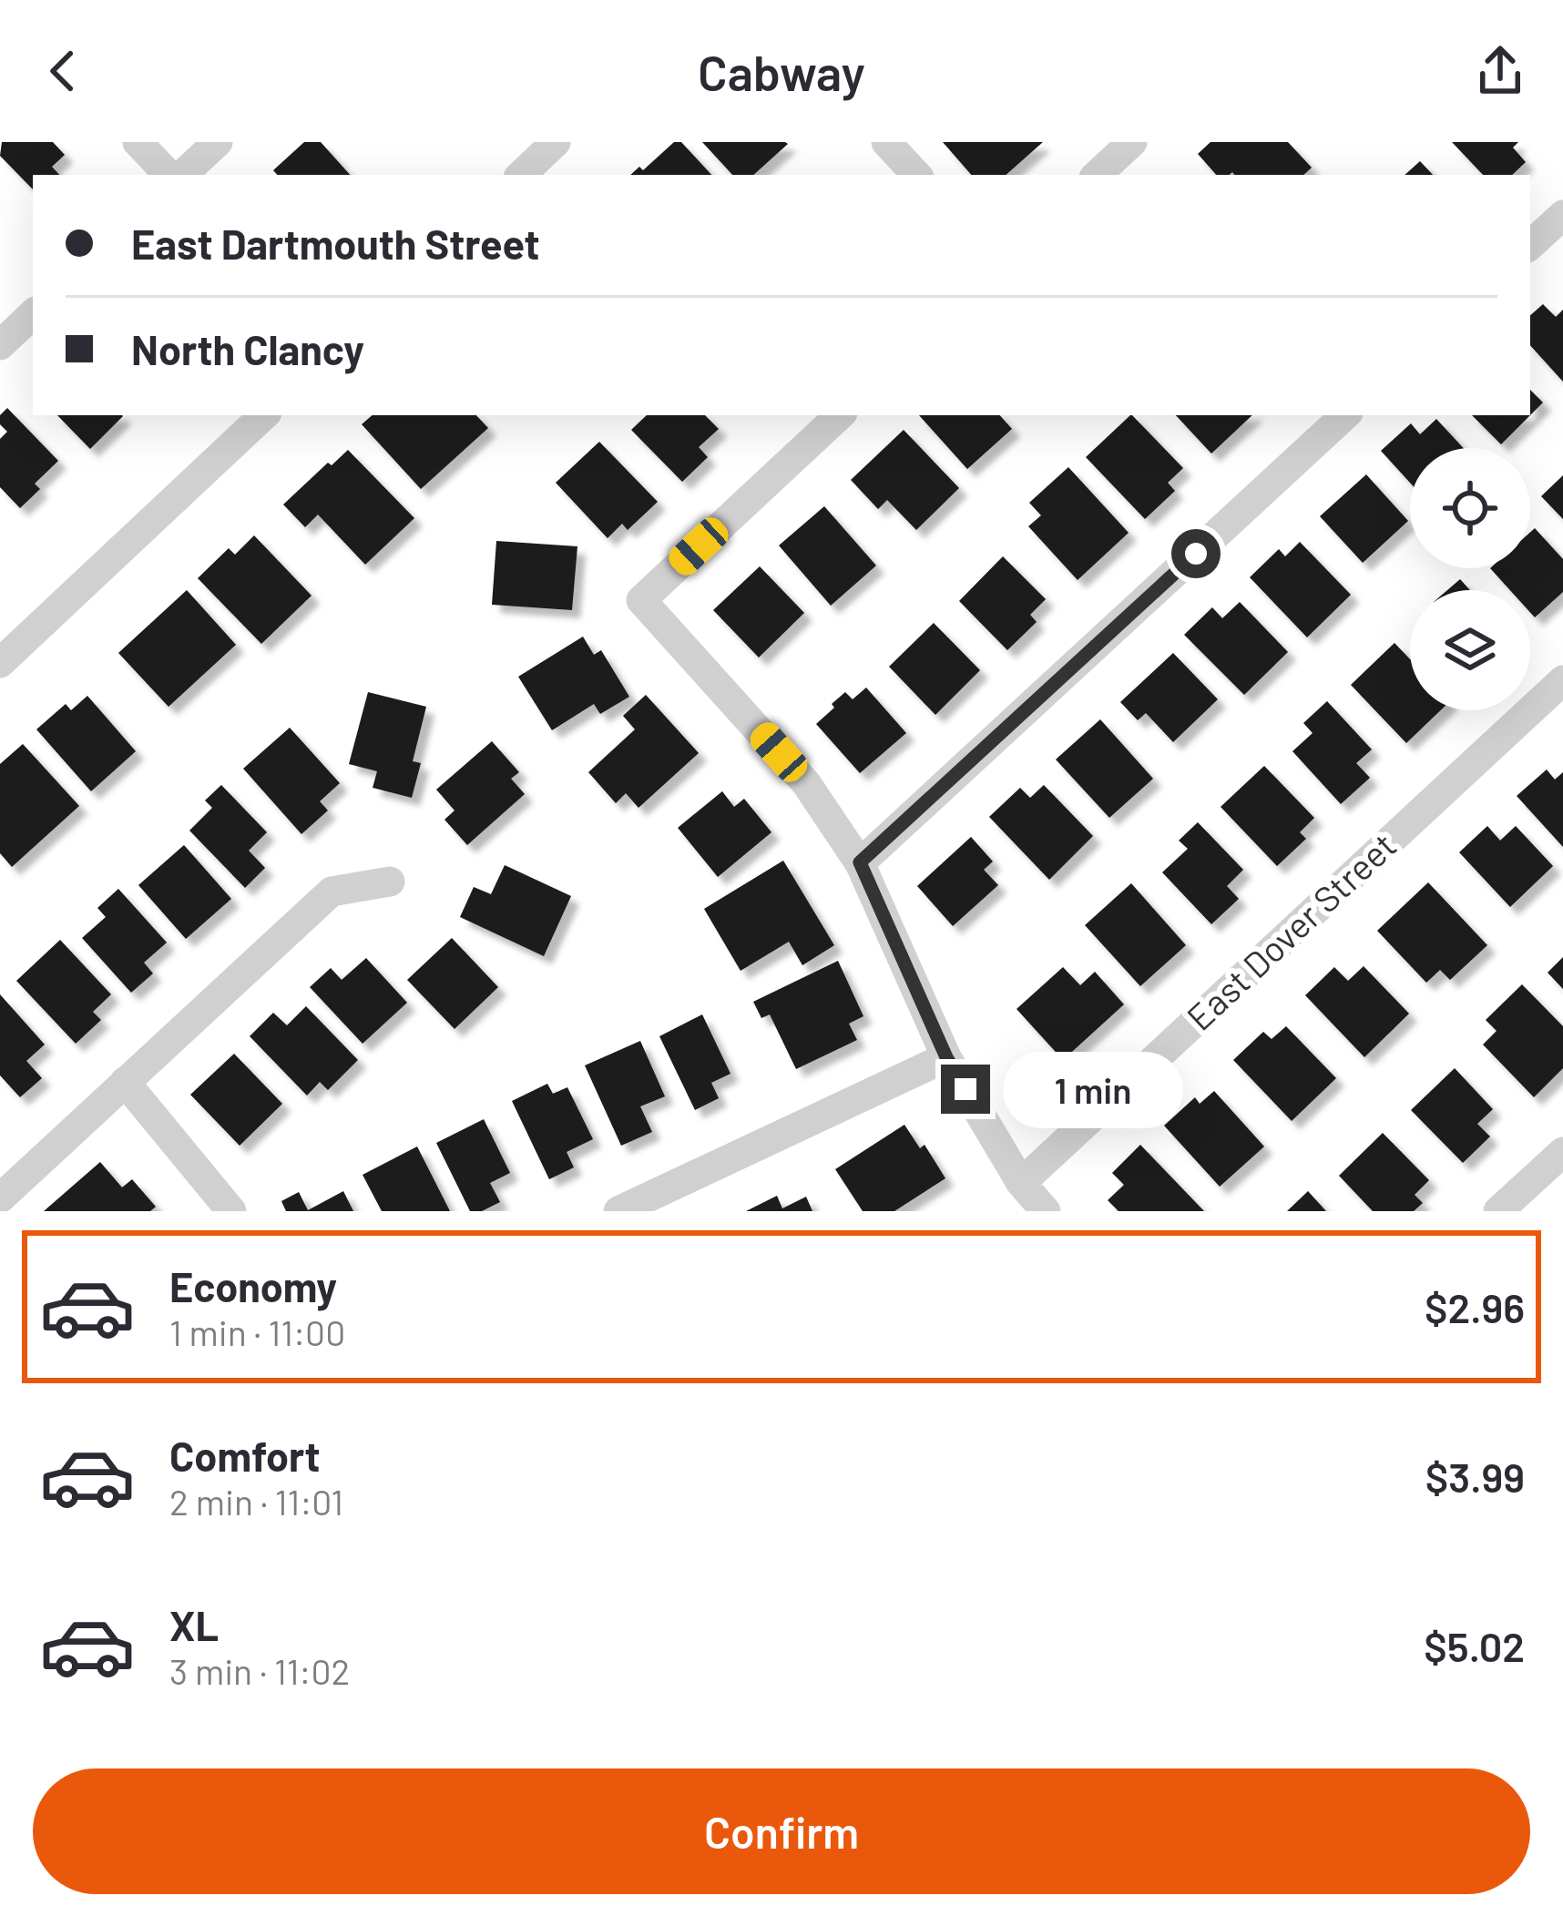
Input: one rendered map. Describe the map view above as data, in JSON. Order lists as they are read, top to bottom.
{
  "streets": {
    "street": ["East Dover Street"]
  },
  "page": {
    "header": "Cabway",
    "banner": ["East Dartmouth Street", "North Clancy"],
    "bubble": "1 min",
    "list": [
      {
        "name": "Economy",
        "note": "1 min · 11:00",
        "value": "$2.96"
      },
      {
        "name": "Comfort",
        "note": "2 min · 11:01",
        "value": "$3.99"
      },
      {
        "name": "XL",
        "note": "3 min · 11:02",
        "value": "$5.02"
      }
    ],
    "buttons": "Confirm"
  }
}
